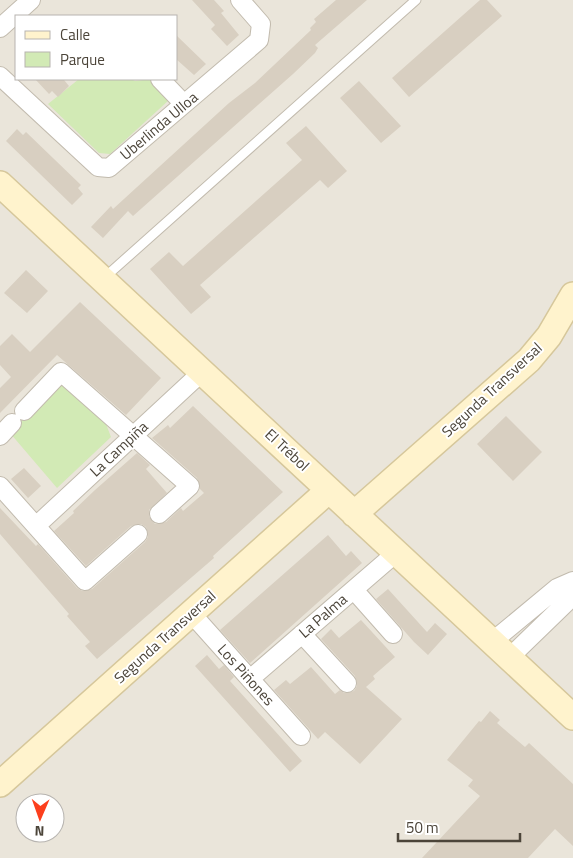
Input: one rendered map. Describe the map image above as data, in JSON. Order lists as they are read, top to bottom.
{
  "streets": {
    "main road": ["Segunda Transversal", "El Trébol"],
    "street": [
      "Uberlinda Ulloa",
      "La Campiña",
      "La Palma",
      "Los Piñones"
    ]
  },
  "crossings": [
    ["Segunda Transversal", "El Trébol"],
    ["Segunda Transversal", "Los Piñones"],
    ["La Campiña", "El Trébol"],
    ["El Trébol", "La Palma"],
    ["La Palma", "Los Piñones"]
  ],
  "legend": ["Calle", "Parque"],
  "scale_bar": "50 m",
  "north": "bottom"
}
